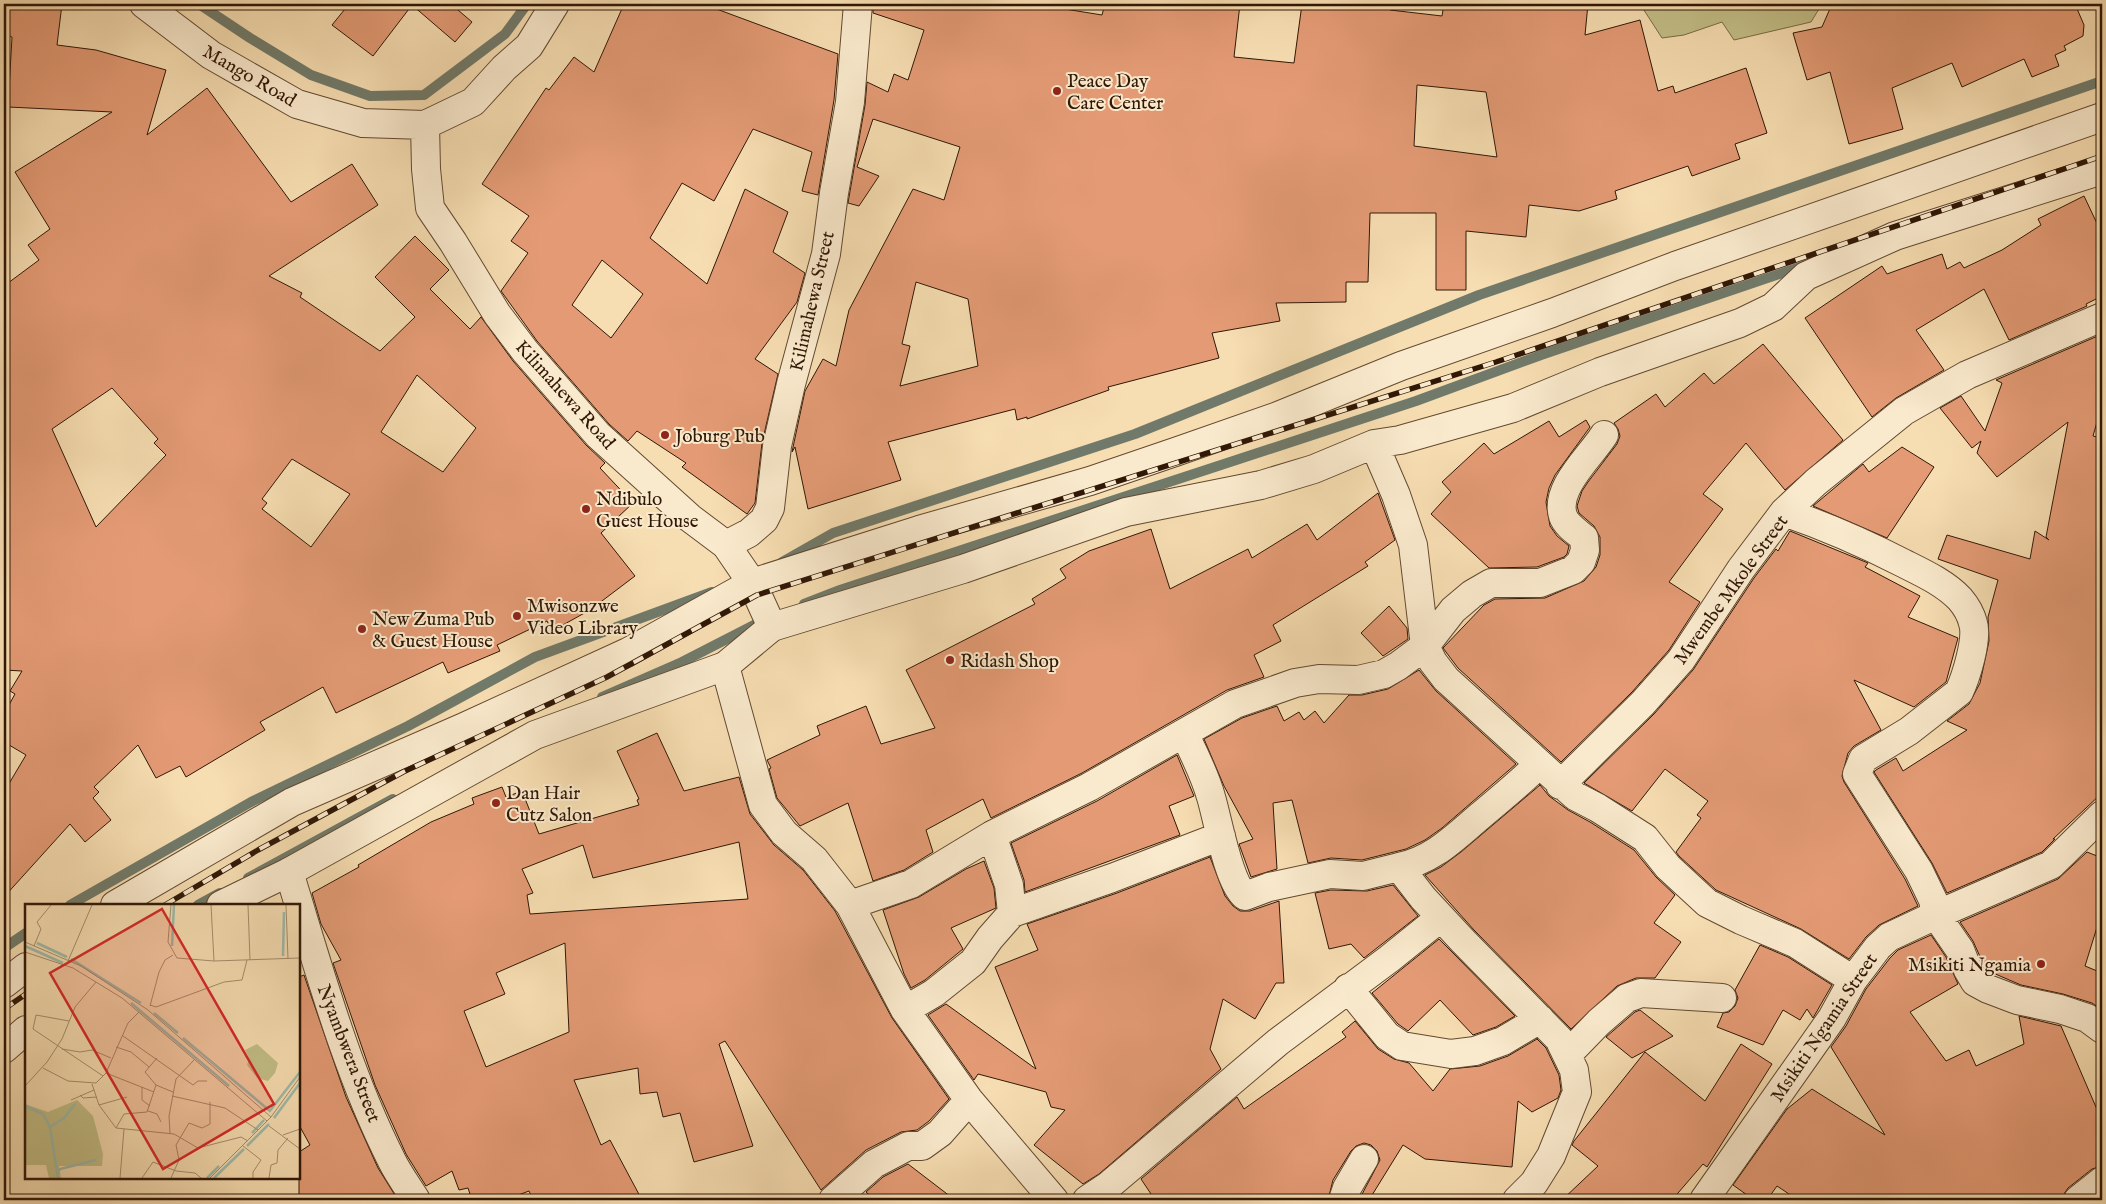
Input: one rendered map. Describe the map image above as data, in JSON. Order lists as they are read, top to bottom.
{
  "streets": {
    "street": [
      "Mango Road",
      "Kilimahewa Street",
      "Kilimahewa Road",
      "Mwembe Mkole Street",
      "Msikiti Ngamia Street",
      "Nyambwera Street"
    ]
  },
  "crossings": [
    ["Mango Road", "Kilimahewa Road"],
    ["Kilimahewa Street", "Kilimahewa Road"]
  ],
  "places": [
    "Peace Day Care Center",
    "Joburg Pub",
    "Ndibulo Guest House",
    "Mwisonzwe Video Library",
    "New Zuma Pub & Guest House",
    "Ridash Shop",
    "Dan Hair Cutz Salon",
    "Msikiti Ngamia"
  ]
}
